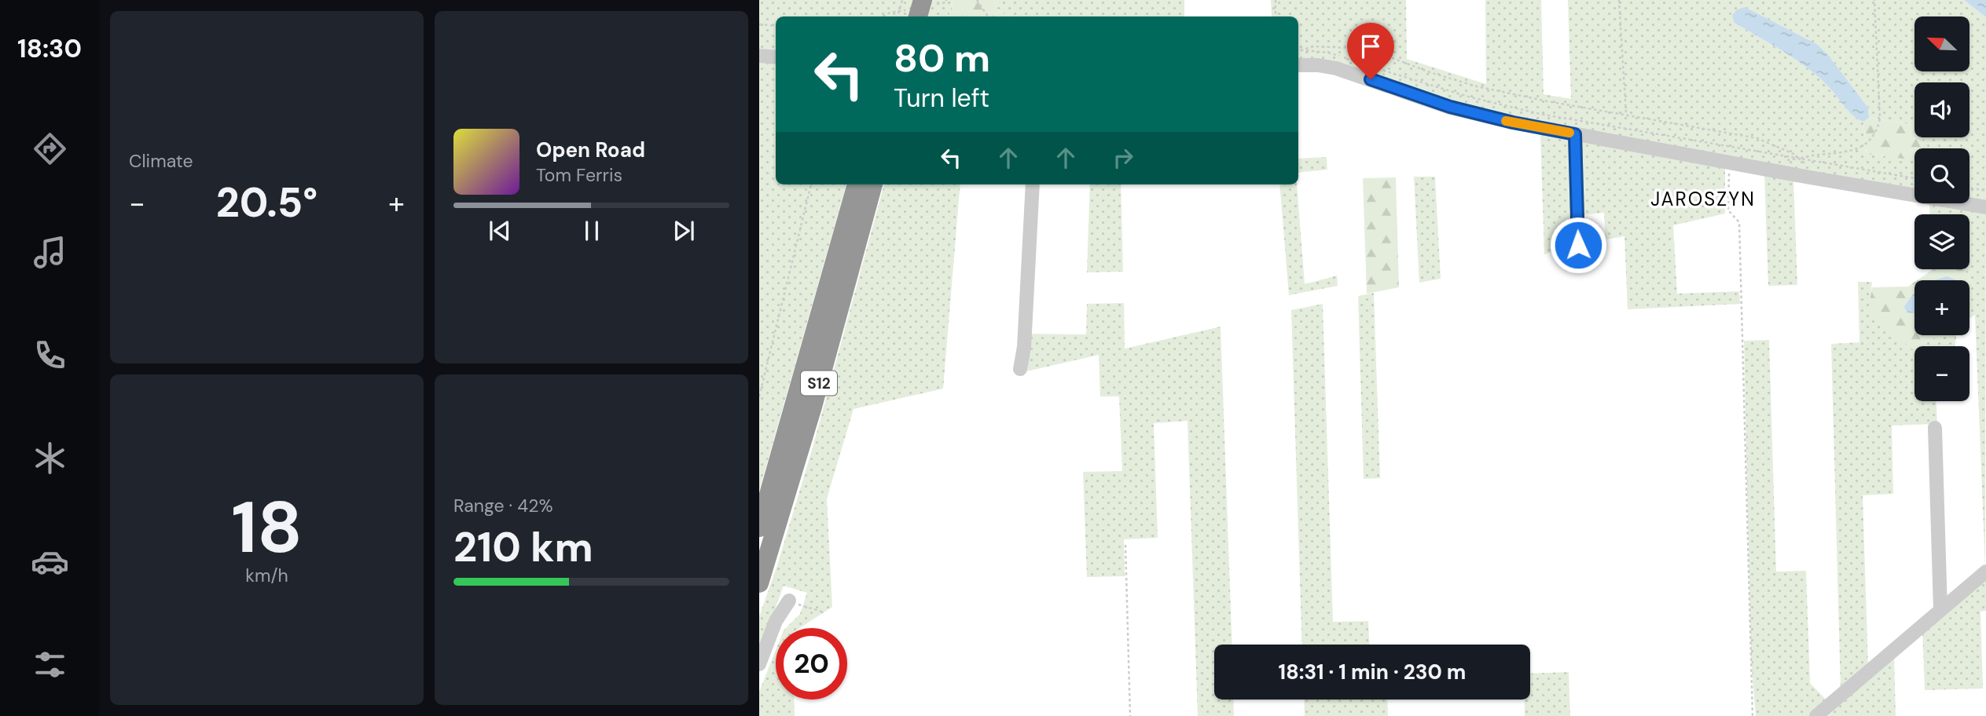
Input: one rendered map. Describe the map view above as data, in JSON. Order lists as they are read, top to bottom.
{
  "streets": {
    "highway": ["S12"]
  },
  "districts": ["JAROSZYN"],
  "north": "top left",
  "page": {
    "tabs": "18:30",
    "tile": [
      "Climate",
      ["18", "km/h"],
      ["Range · 42%", "210 km"]
    ],
    "map_buttons": ["+", "−"],
    "turn": ["80 m", "Turn left"],
    "song": ["Open Road", "Tom Ferris"],
    "heat": ["−", "20.5°", "+"],
    "limit": "20",
    "trip": "18:31 · 1 min · 230 m"
  }
}
